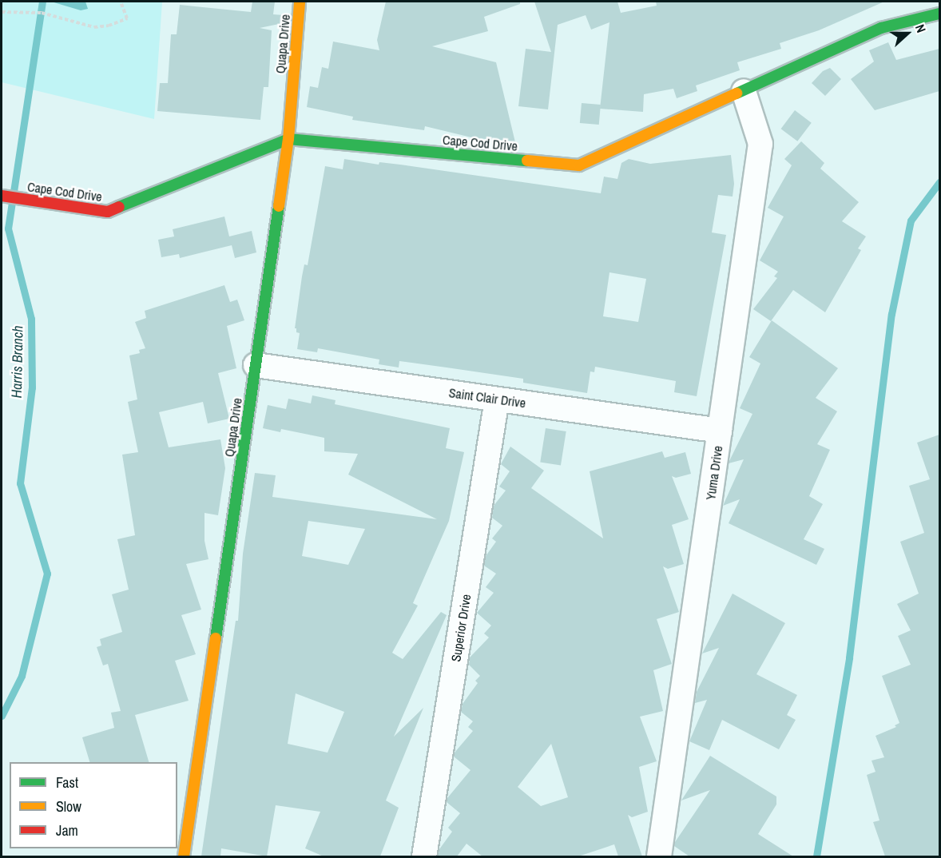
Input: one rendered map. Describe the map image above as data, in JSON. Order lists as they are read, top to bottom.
{
  "streets": {
    "street": [
      "Quapa Drive",
      "Cape Cod Drive",
      "Saint Clair Drive",
      "Yuma Drive",
      "Superior Drive"
    ]
  },
  "crossings": [
    ["Quapa Drive", "Cape Cod Drive"],
    ["Quapa Drive", "Saint Clair Drive"],
    ["Cape Cod Drive", "Yuma Drive"],
    ["Saint Clair Drive", "Yuma Drive"],
    ["Saint Clair Drive", "Superior Drive"]
  ],
  "water": ["Harris Branch"],
  "legend": ["Fast", "Slow", "Jam"],
  "north": "right"
}
